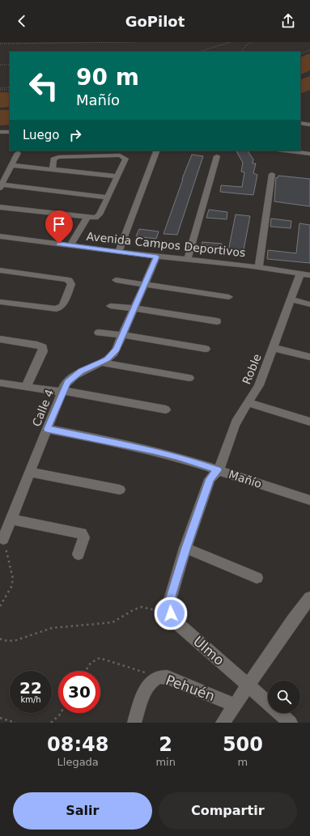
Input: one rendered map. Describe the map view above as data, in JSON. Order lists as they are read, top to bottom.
{
  "streets": {
    "street": [
      "Avenida Campos Deportivos",
      "Roble",
      "Calle 4",
      "Mañío",
      "Ulmo",
      "Pehuén"
    ]
  },
  "crossings": [
    ["Avenida Campos Deportivos", "Roble"],
    ["Avenida Campos Deportivos", "Calle 4"],
    ["Roble", "Mañío"],
    ["Calle 4", "Mañío"]
  ],
  "page": {
    "header": "GoPilot",
    "turn": ["90 m", "Mañío"],
    "then": "Luego",
    "speed": "22 km/h",
    "limit": "30",
    "eta": [
      "08:48",
      "Llegada",
      "2",
      "min",
      "500",
      "m"
    ],
    "buttons": ["Salir", "Compartir"]
  }
}
